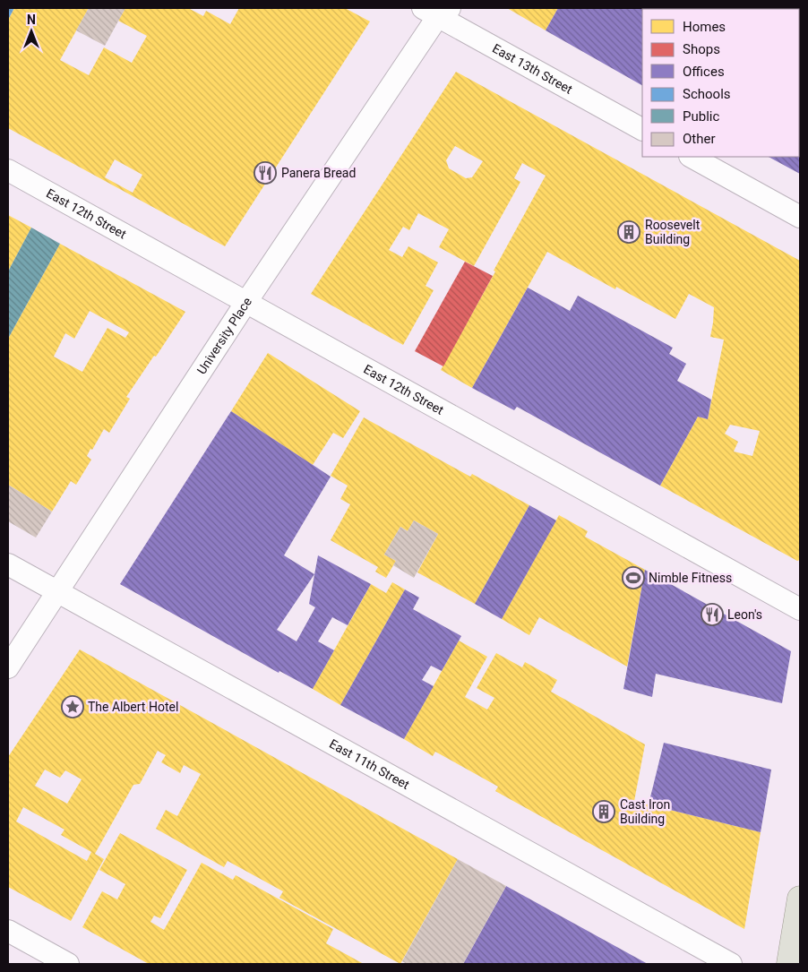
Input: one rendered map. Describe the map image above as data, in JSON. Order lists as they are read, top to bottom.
{
  "streets": {
    "street": [
      "East 13th Street",
      "East 12th Street",
      "University Place",
      "East 11th Street"
    ]
  },
  "crossings": [
    ["East 13th Street", "University Place"],
    ["East 12th Street", "University Place"],
    ["University Place", "East 11th Street"]
  ],
  "places": {
    "restaurant": ["Panera Bread", "Leon's"],
    "building": ["Roosevelt Building", "Cast Iron Building"],
    "sports": ["Nimble Fitness"],
    "place": ["The Albert Hotel"]
  },
  "legend": [
    "Homes",
    "Shops",
    "Offices",
    "Schools",
    "Public",
    "Other"
  ],
  "north": "top"
}
